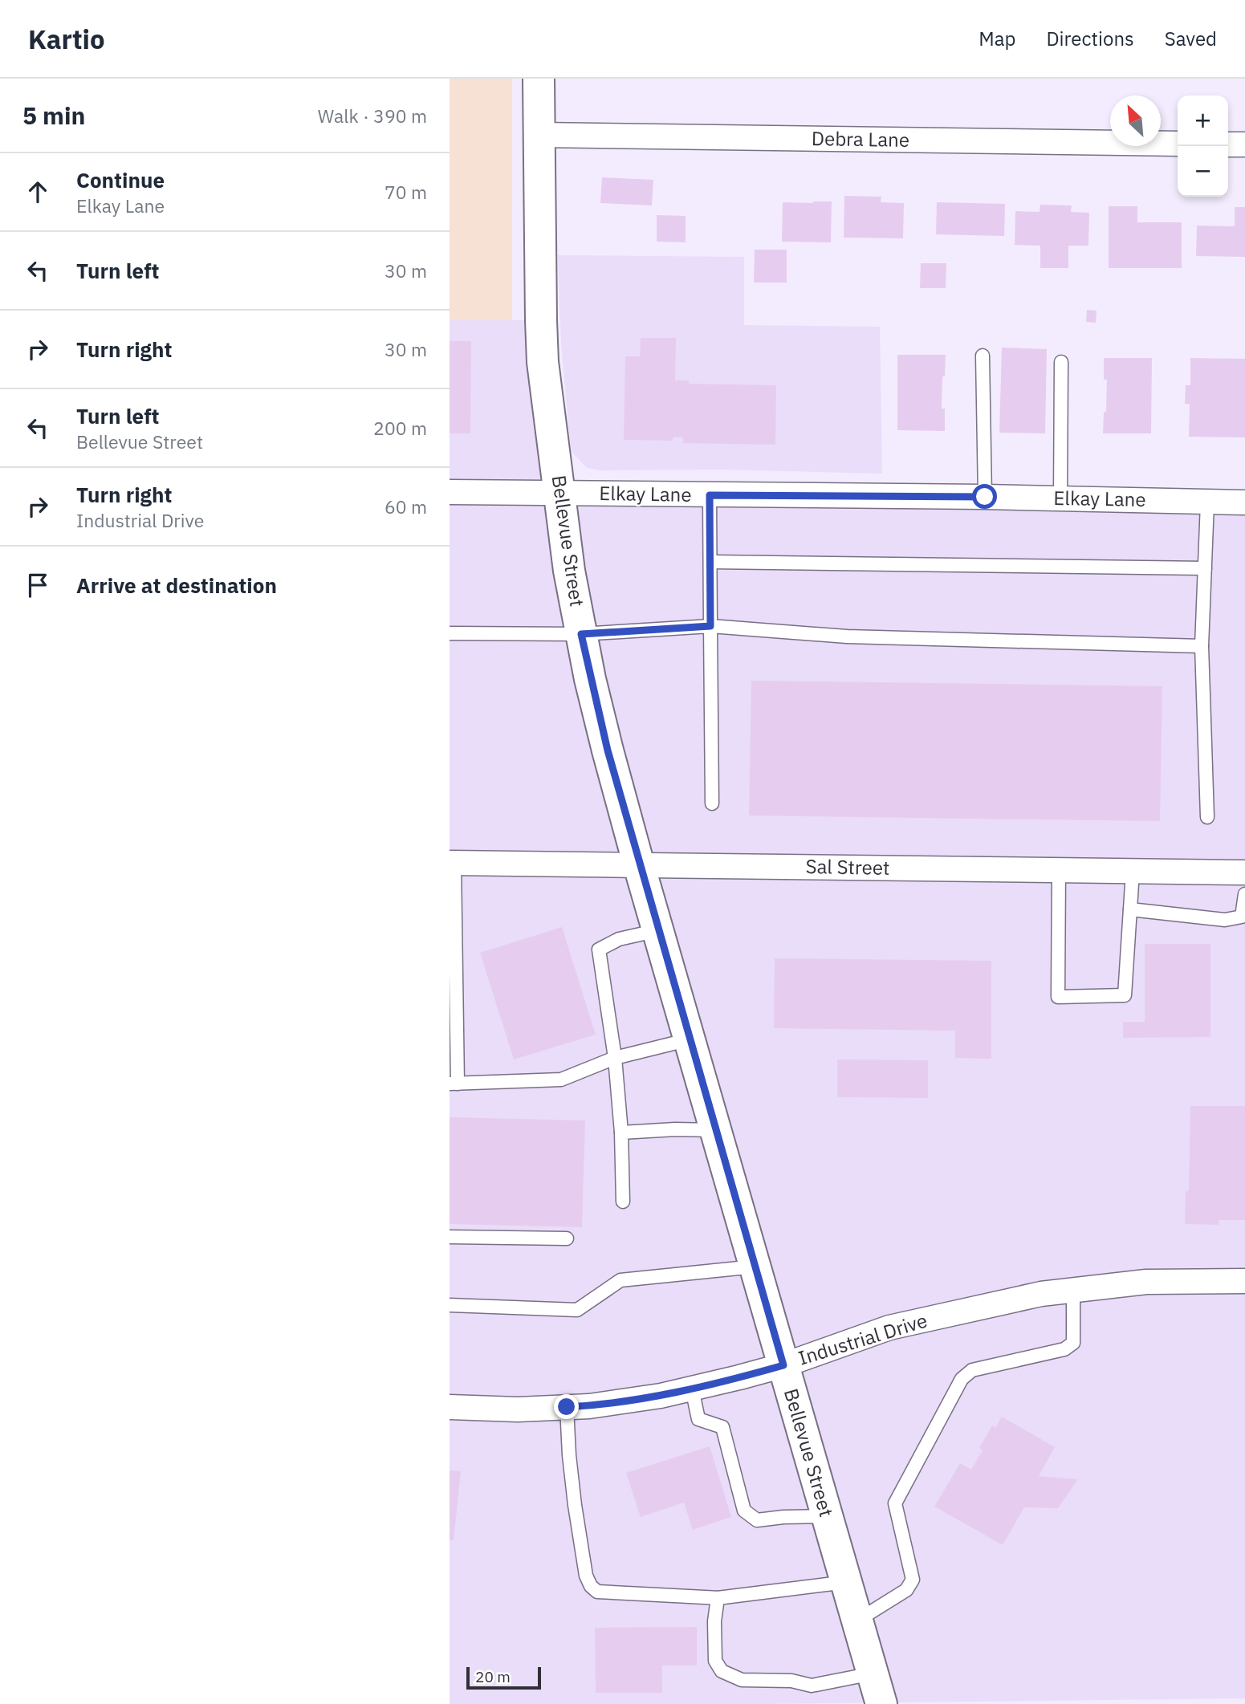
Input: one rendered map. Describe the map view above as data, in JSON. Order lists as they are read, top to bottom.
{
  "streets": {
    "street": [
      "Debra Lane",
      "Elkay Lane",
      "Bellevue Street",
      "Sal Street",
      "Industrial Drive"
    ]
  },
  "crossings": [
    ["Debra Lane", "Bellevue Street"],
    ["Elkay Lane", "Bellevue Street"],
    ["Bellevue Street", "Sal Street"],
    ["Bellevue Street", "Industrial Drive"]
  ],
  "scale_bar": "20 m",
  "north": "top left",
  "page": {
    "header": "Kartio",
    "nav": ["Map", "Directions", "Saved"],
    "heading": ["5 min", "Walk · 390 m"],
    "map_buttons": ["+", "−"],
    "list": [
      ["Continue", "Elkay Lane", "70 m"],
      ["Turn left", "30 m"],
      ["Turn right", "30 m"],
      ["Turn left", "Bellevue Street", "200 m"],
      ["Turn right", "Industrial Drive", "60 m"],
      "Arrive at destination"
    ],
    "scale": "20 m"
  }
}
